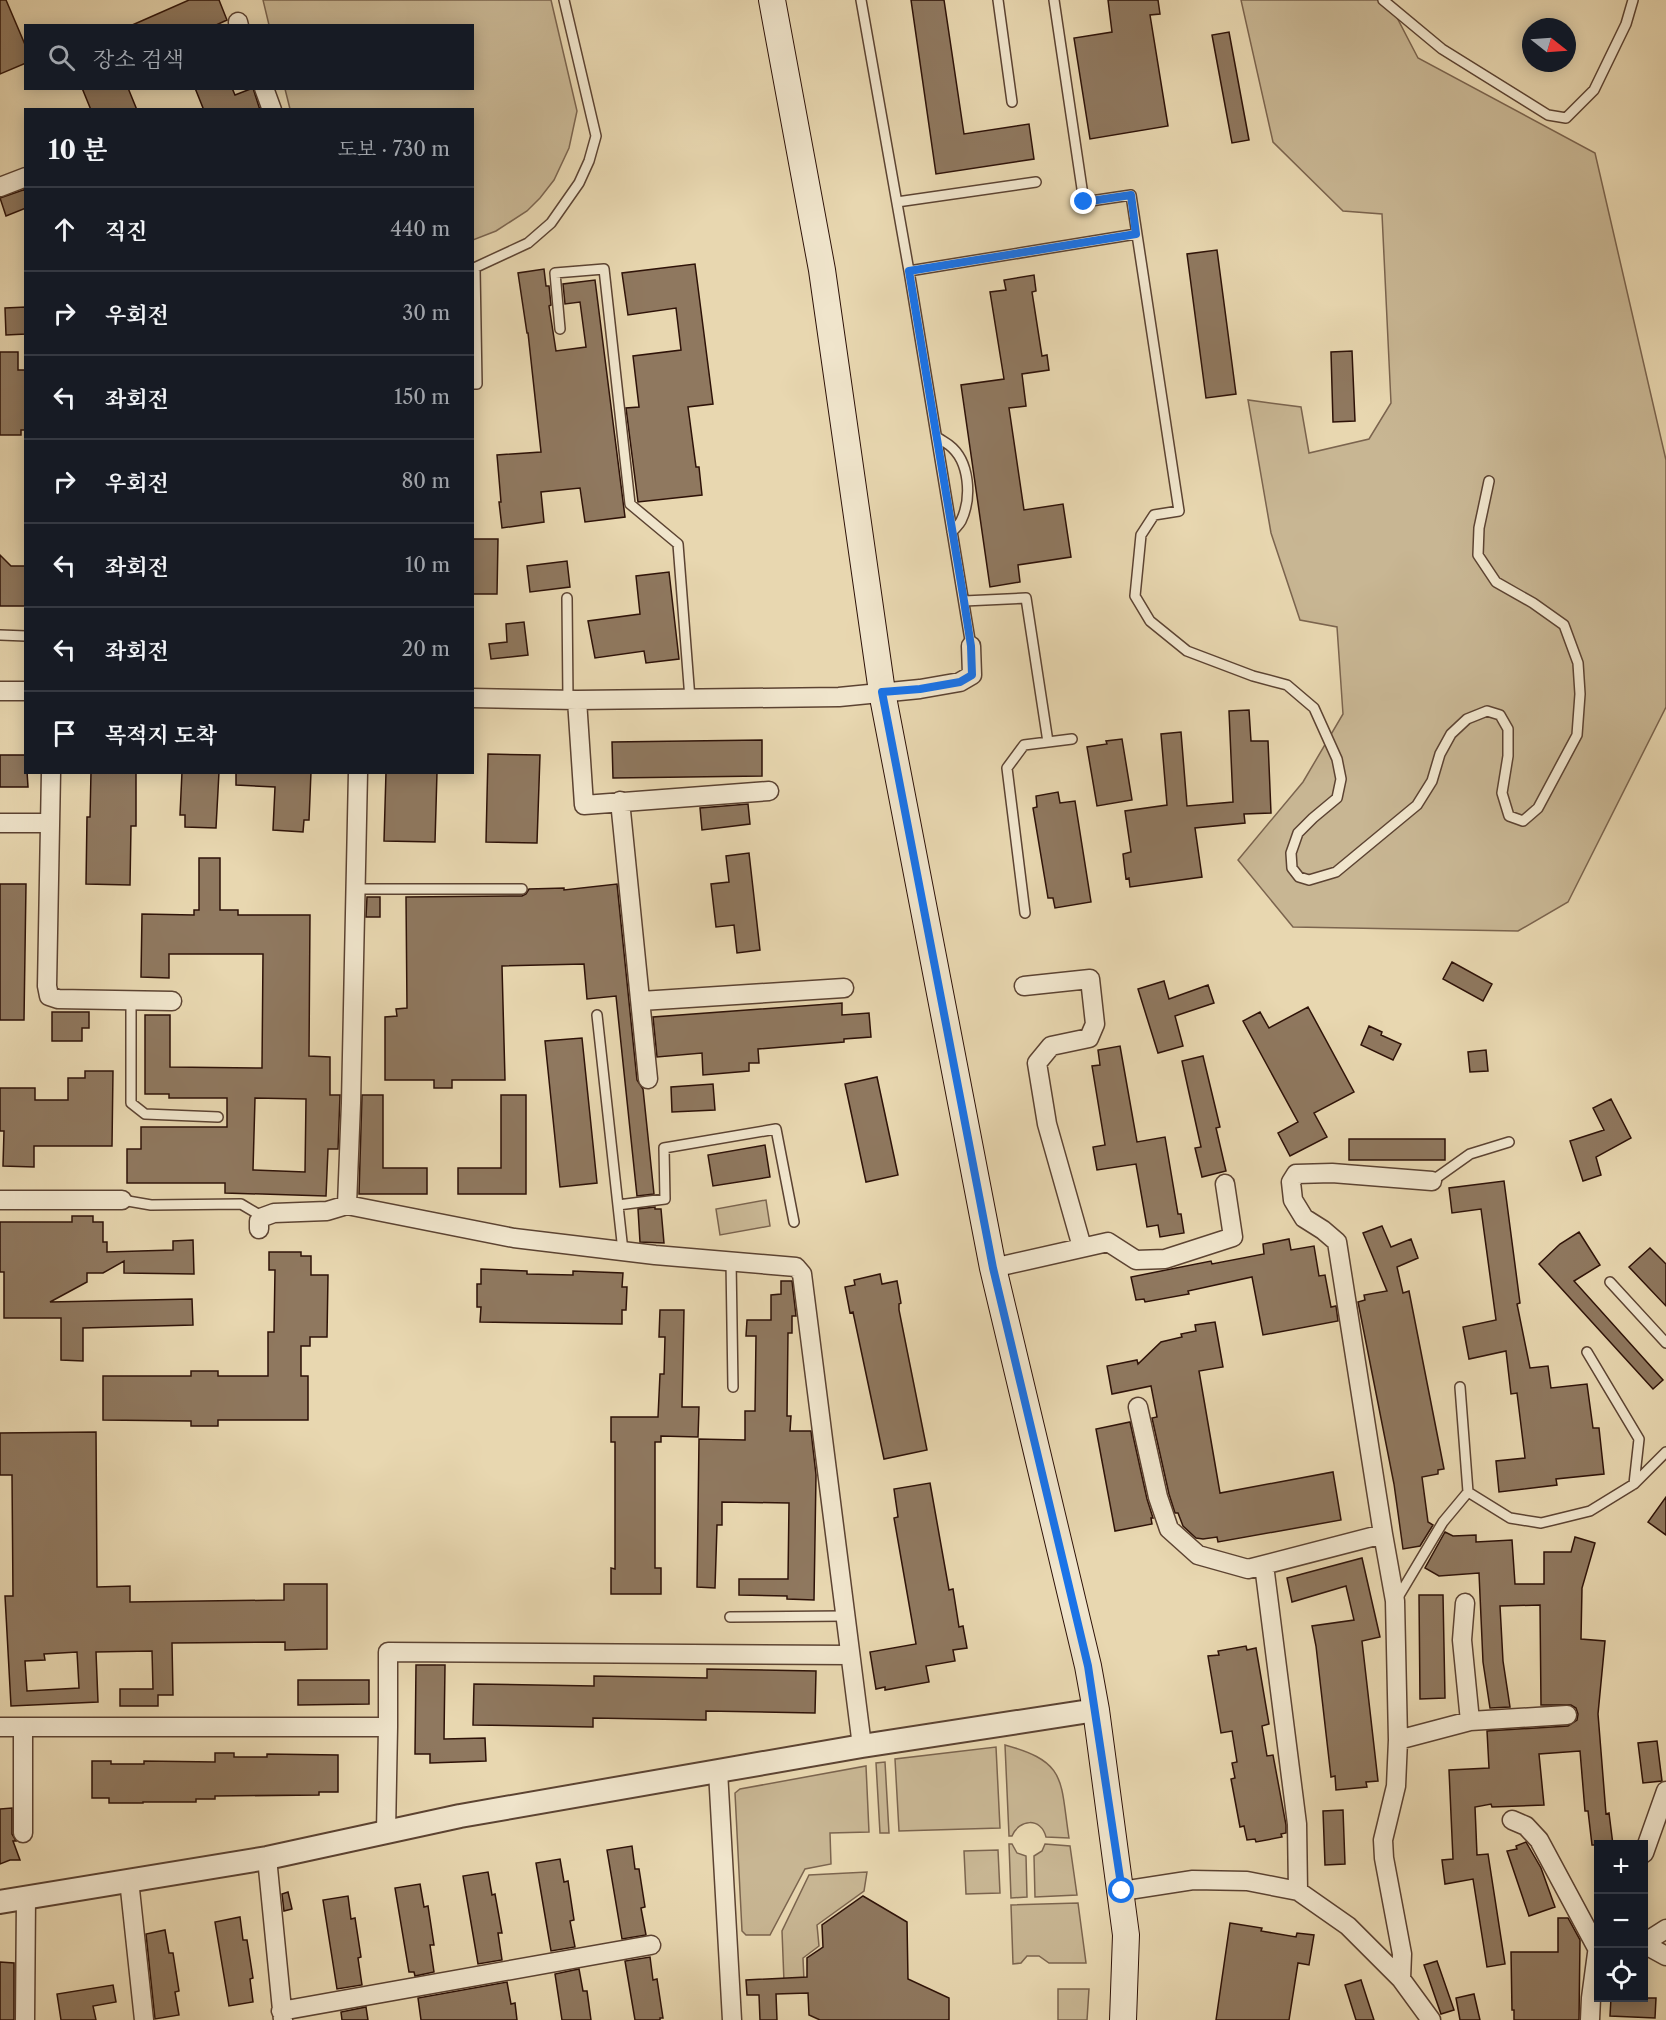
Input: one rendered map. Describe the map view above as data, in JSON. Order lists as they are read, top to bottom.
{
  "north": "right",
  "page": {
    "search": "장소 검색",
    "heading": ["10 분", "도보 · 730 m"],
    "list": [
      ["직진", "440 m"],
      ["우회전", "30 m"],
      ["좌회전", "150 m"],
      ["우회전", "80 m"],
      ["좌회전", "10 m"],
      ["좌회전", "20 m"],
      "목적지 도착"
    ],
    "map_buttons": ["+", "−"]
  }
}
